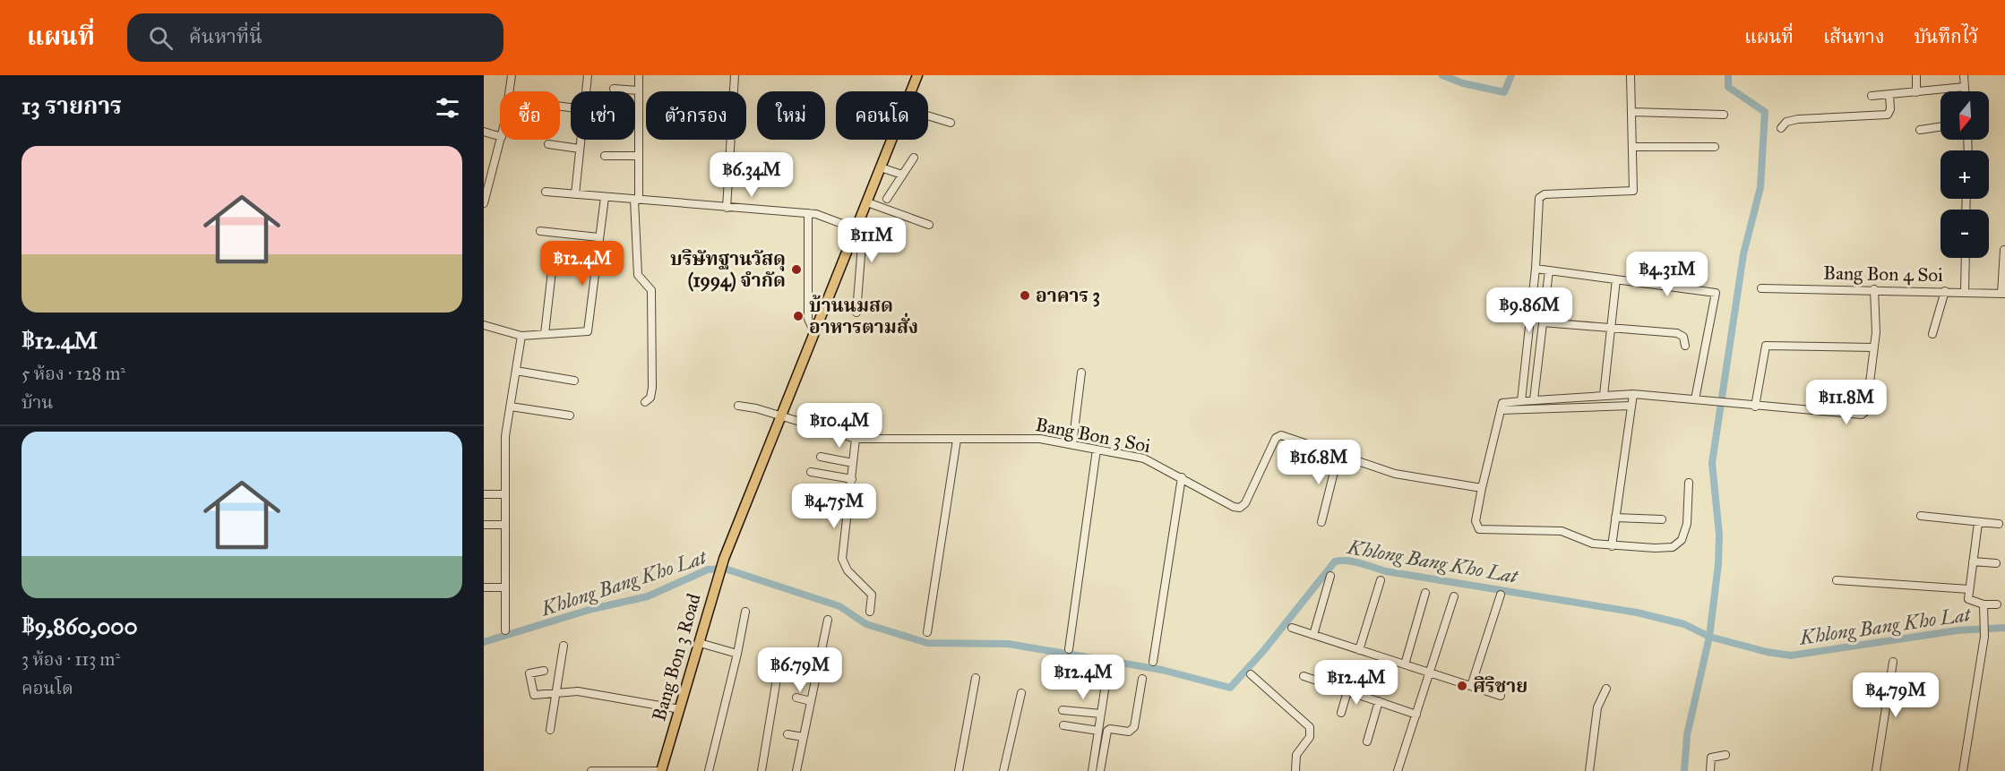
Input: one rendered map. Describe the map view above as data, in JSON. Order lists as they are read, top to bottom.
{
  "streets": {
    "main road": ["Bang Bon 3 Road"],
    "street": ["Bang Bon 4 Soi", "Bang Bon 3 Soi"]
  },
  "crossings": [
    ["Bang Bon 3 Soi", "Bang Bon 3 Road"]
  ],
  "water": ["Khlong Bang Kho Lat"],
  "places": [
    "บริษัทฐานวัสดุ (1994) จำกัด",
    "อาคาร 3",
    "บ้านนมสด อาหารตามสั่ง",
    "ศิริชาย"
  ],
  "north": "bottom",
  "page": {
    "header": "แผนที่",
    "search": "ค้นหาที่นี่",
    "nav": ["แผนที่", "เส้นทาง", "บันทึกไว้"],
    "heading": "13 รายการ",
    "map_buttons": ["+", "−"],
    "chip": [
      "ซื้อ",
      "เช่า",
      "ตัวกรอง",
      "ใหม่",
      "คอนโด"
    ],
    "list": [
      {
        "name": "฿12.4M",
        "note": "5 ห้อง · 128 m² · บ้าน"
      },
      {
        "name": "฿9,860,000",
        "note": "3 ห้อง · 113 m² · คอนโด"
      }
    ],
    "price": [
      "฿6.34M",
      "฿11M",
      "฿12.4M",
      "฿4.31M",
      "฿9.86M",
      "฿11.8M",
      "฿10.4M",
      "฿16.8M",
      "฿4.75M",
      "฿6.79M",
      "฿12.4M",
      "฿12.4M",
      "฿4.79M"
    ]
  }
}
